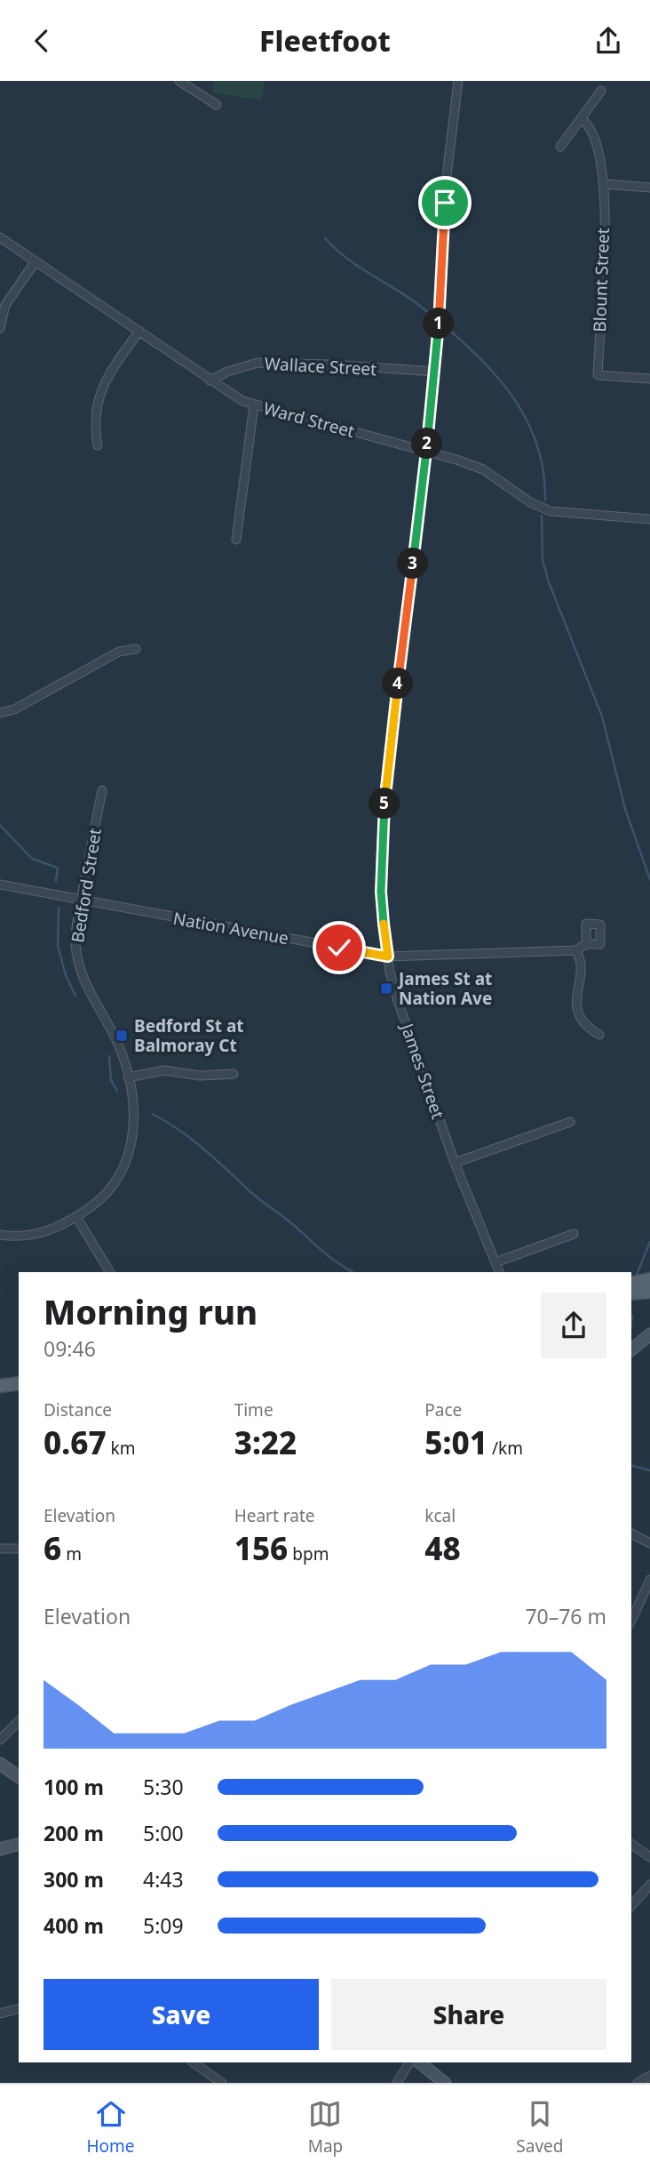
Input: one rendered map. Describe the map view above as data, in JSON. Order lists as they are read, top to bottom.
{
  "streets": {
    "street": [
      "Blount Street",
      "Wallace Street",
      "Ward Street",
      "Bedford Street",
      "Nation Avenue",
      "James Street"
    ]
  },
  "crossings": [
    ["Wallace Street", "Ward Street"],
    ["Wallace Street", "James Street"],
    ["Ward Street", "James Street"],
    ["Bedford Street", "Nation Avenue"],
    ["Nation Avenue", "James Street"]
  ],
  "places": {
    "transit": ["James St at Nation Ave", "Bedford St at Balmoray Ct"]
  },
  "page": {
    "header": "Fleetfoot",
    "pins": [
      "1",
      "2",
      "3",
      "4",
      "5"
    ],
    "heading": ["Morning run", "09:46"],
    "stats": [
      ["Distance", "0.67 km"],
      ["Time", "3:22"],
      ["Pace", "5:01 /km"],
      ["Elevation", "6 m"],
      ["Heart rate", "156 bpm"],
      ["kcal", "48"]
    ],
    "chart": ["Elevation", "70–76 m"],
    "list": [
      {
        "name": "100 m",
        "note": "5:30"
      },
      {
        "name": "200 m",
        "note": "5:00"
      },
      {
        "name": "300 m",
        "note": "4:43"
      },
      {
        "name": "400 m",
        "note": "5:09"
      }
    ],
    "buttons": ["Save", "Share"],
    "tabs": ["Home", "Map", "Saved"]
  }
}
